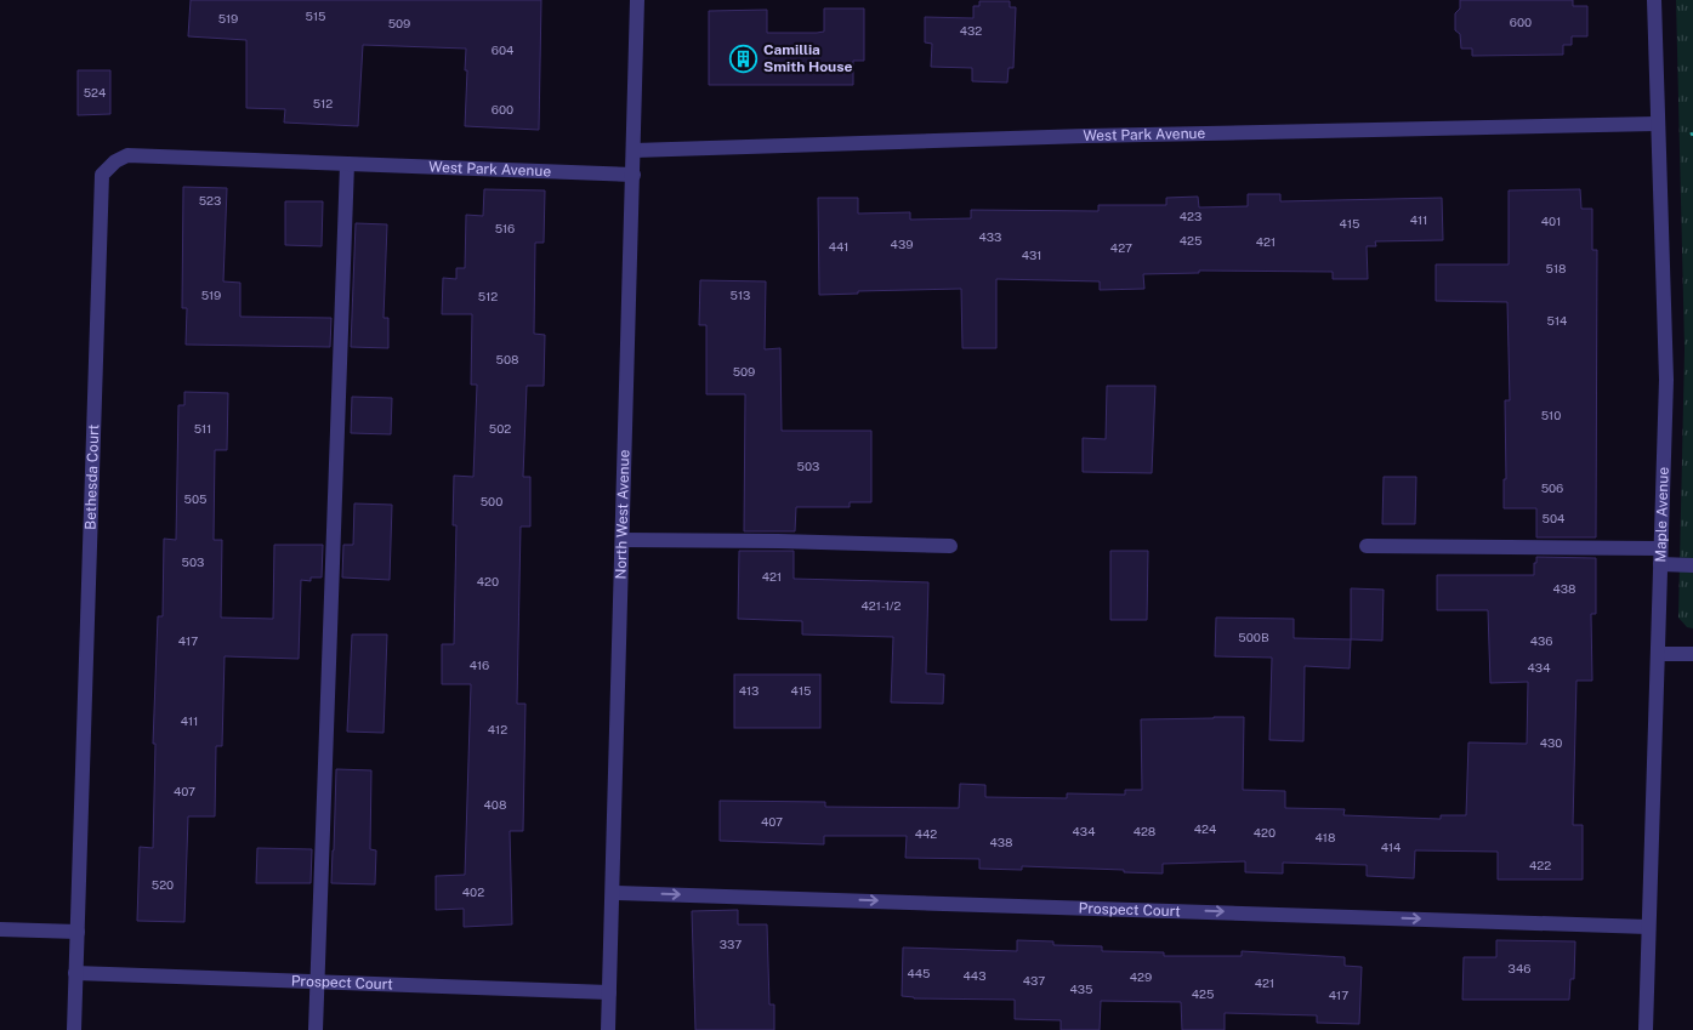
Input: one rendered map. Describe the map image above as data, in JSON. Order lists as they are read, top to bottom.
{
  "streets": {
    "street": [
      "West Park Avenue",
      "Bethesda Court",
      "Maple Avenue",
      "North West Avenue",
      "Prospect Court"
    ]
  },
  "crossings": [
    ["West Park Avenue", "Bethesda Court"],
    ["West Park Avenue", "Maple Avenue"],
    ["West Park Avenue", "North West Avenue"],
    ["Bethesda Court", "Prospect Court"],
    ["Maple Avenue", "Prospect Court"],
    ["North West Avenue", "Prospect Court"]
  ],
  "one_way": ["Prospect Court"],
  "places": {
    "building": ["Camillia Smith House"]
  },
  "house_numbers": [
    "515",
    "519",
    "600",
    "509",
    "432",
    "604",
    "524",
    "512",
    "600",
    "523",
    "423",
    "411",
    "401",
    "415",
    "516",
    "433",
    "425",
    "421",
    "439",
    "441",
    "427",
    "431",
    "518",
    "519",
    "513",
    "512",
    "514",
    "508",
    "509",
    "510",
    "511",
    "502",
    "503",
    "506",
    "505",
    "500",
    "504",
    "503",
    "421",
    "420",
    "438",
    "421-1/2",
    "500B",
    "417",
    "436",
    "416",
    "434",
    "413",
    "415",
    "411",
    "412",
    "430",
    "407",
    "408",
    "407",
    "424",
    "434",
    "428",
    "420",
    "442",
    "418",
    "438",
    "414",
    "422",
    "520",
    "402",
    "337",
    "346",
    "445",
    "443",
    "429",
    "437",
    "421",
    "435",
    "425",
    "417"
  ]
}
